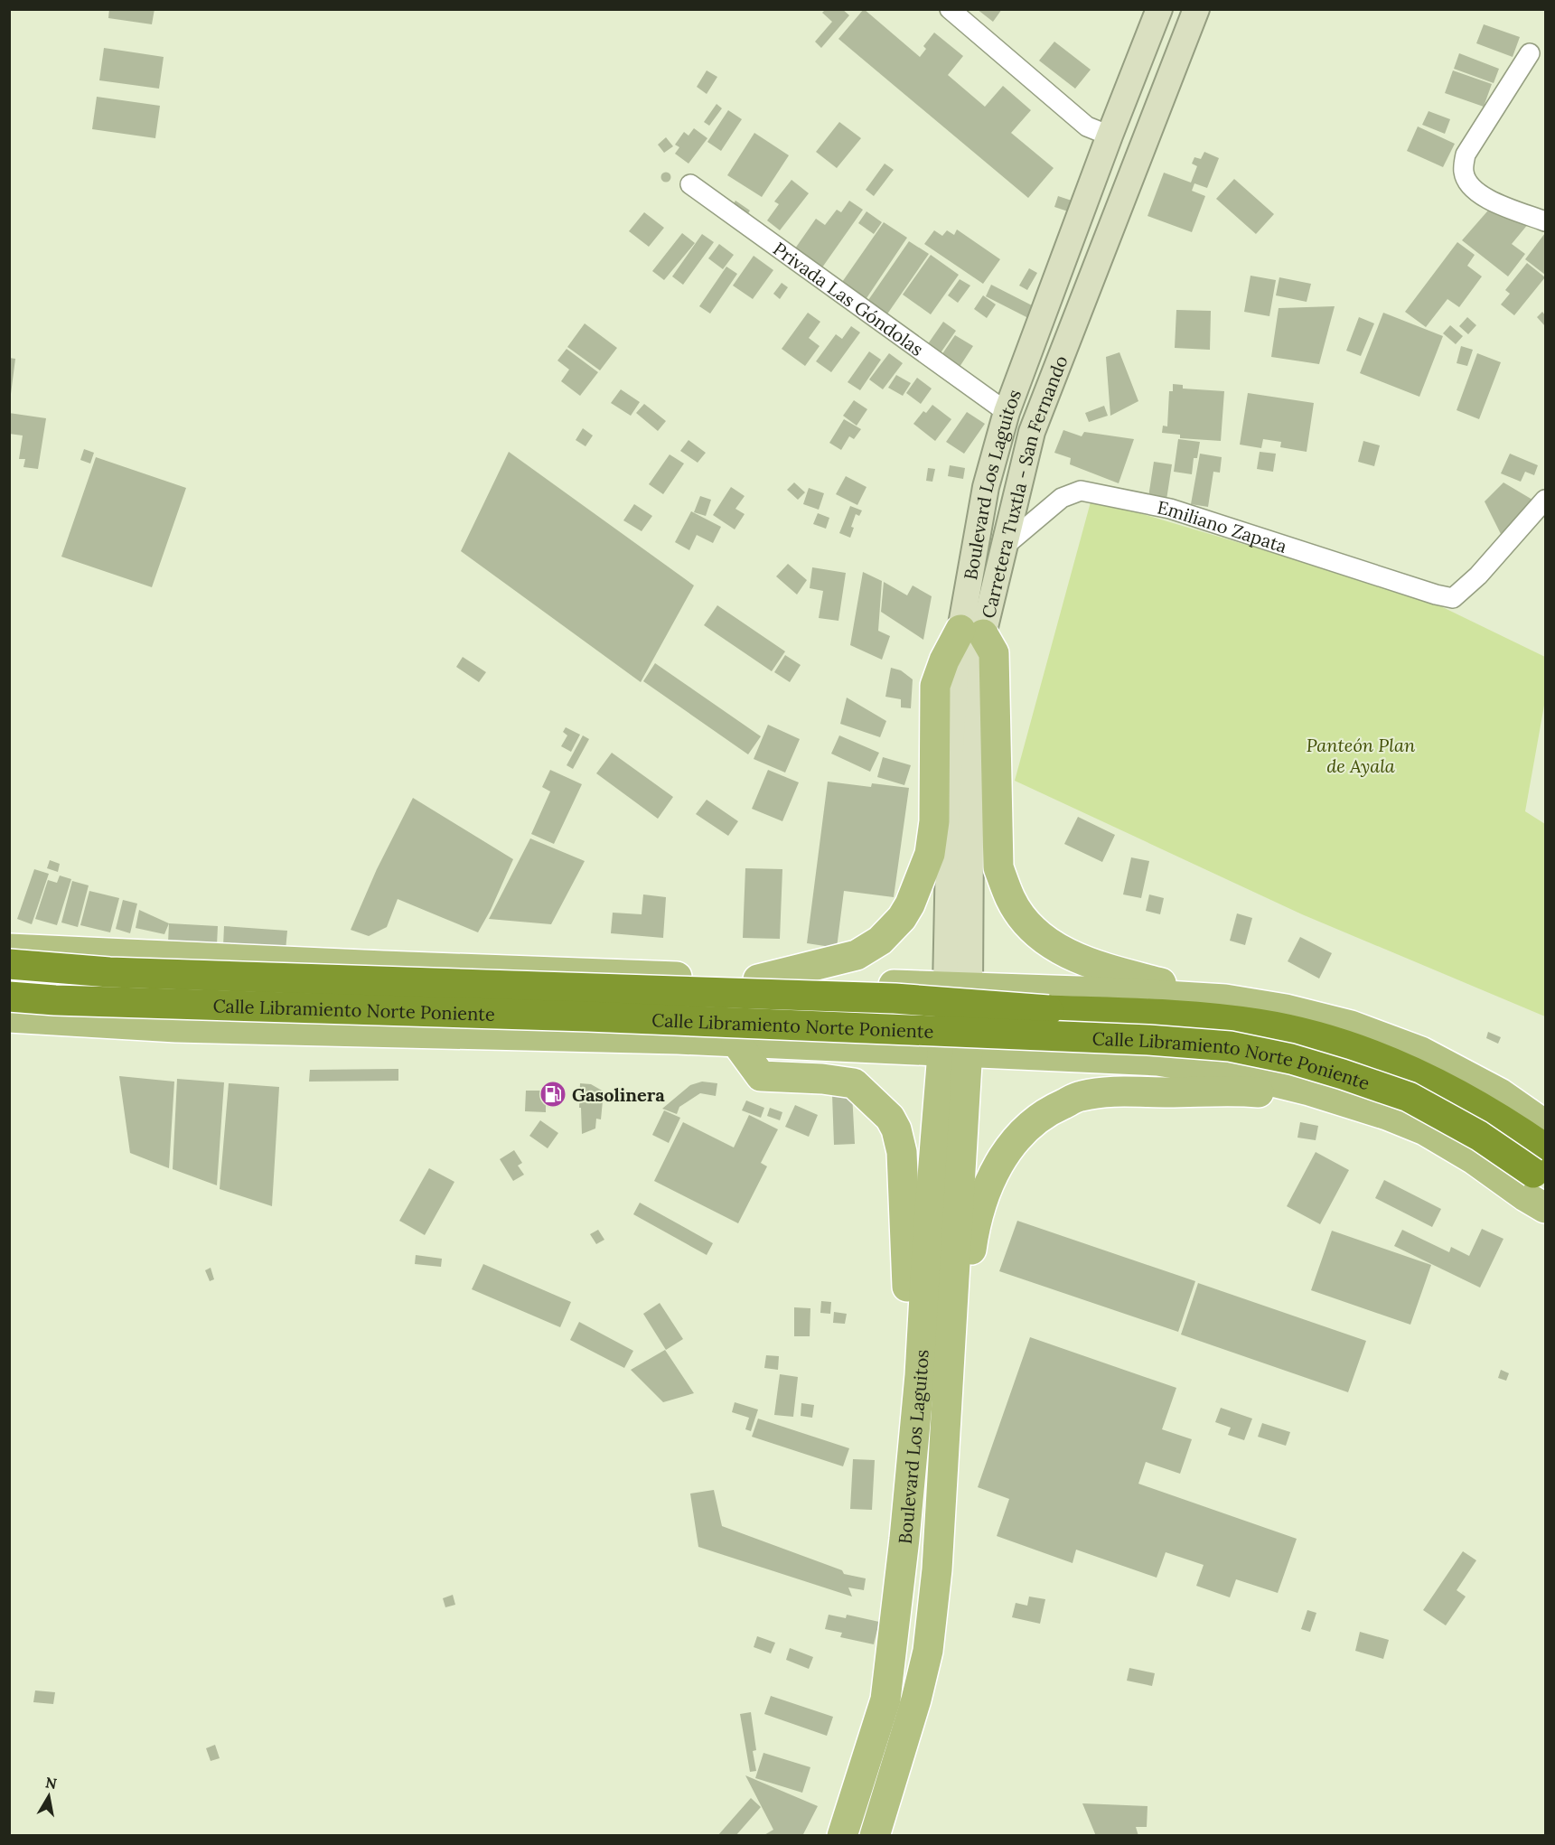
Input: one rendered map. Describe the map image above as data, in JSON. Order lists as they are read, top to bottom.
{
  "streets": {
    "highway": ["Calle Libramiento Norte Poniente"],
    "main road": ["Boulevard Los Laguitos", "Carretera Tuxtla - San Fernando"],
    "street": ["Privada Las Góndolas", "Emiliano Zapata"]
  },
  "crossings": [
    ["Privada Las Góndolas", "Boulevard Los Laguitos"],
    ["Boulevard Los Laguitos", "Carretera Tuxtla - San Fernando"],
    ["Boulevard Los Laguitos", "Calle Libramiento Norte Poniente"],
    ["Carretera Tuxtla - San Fernando", "Emiliano Zapata"]
  ],
  "parks": ["Panteón Plan de Ayala"],
  "places": {
    "fuel station": ["Gasolinera"]
  },
  "north": "top"
}
